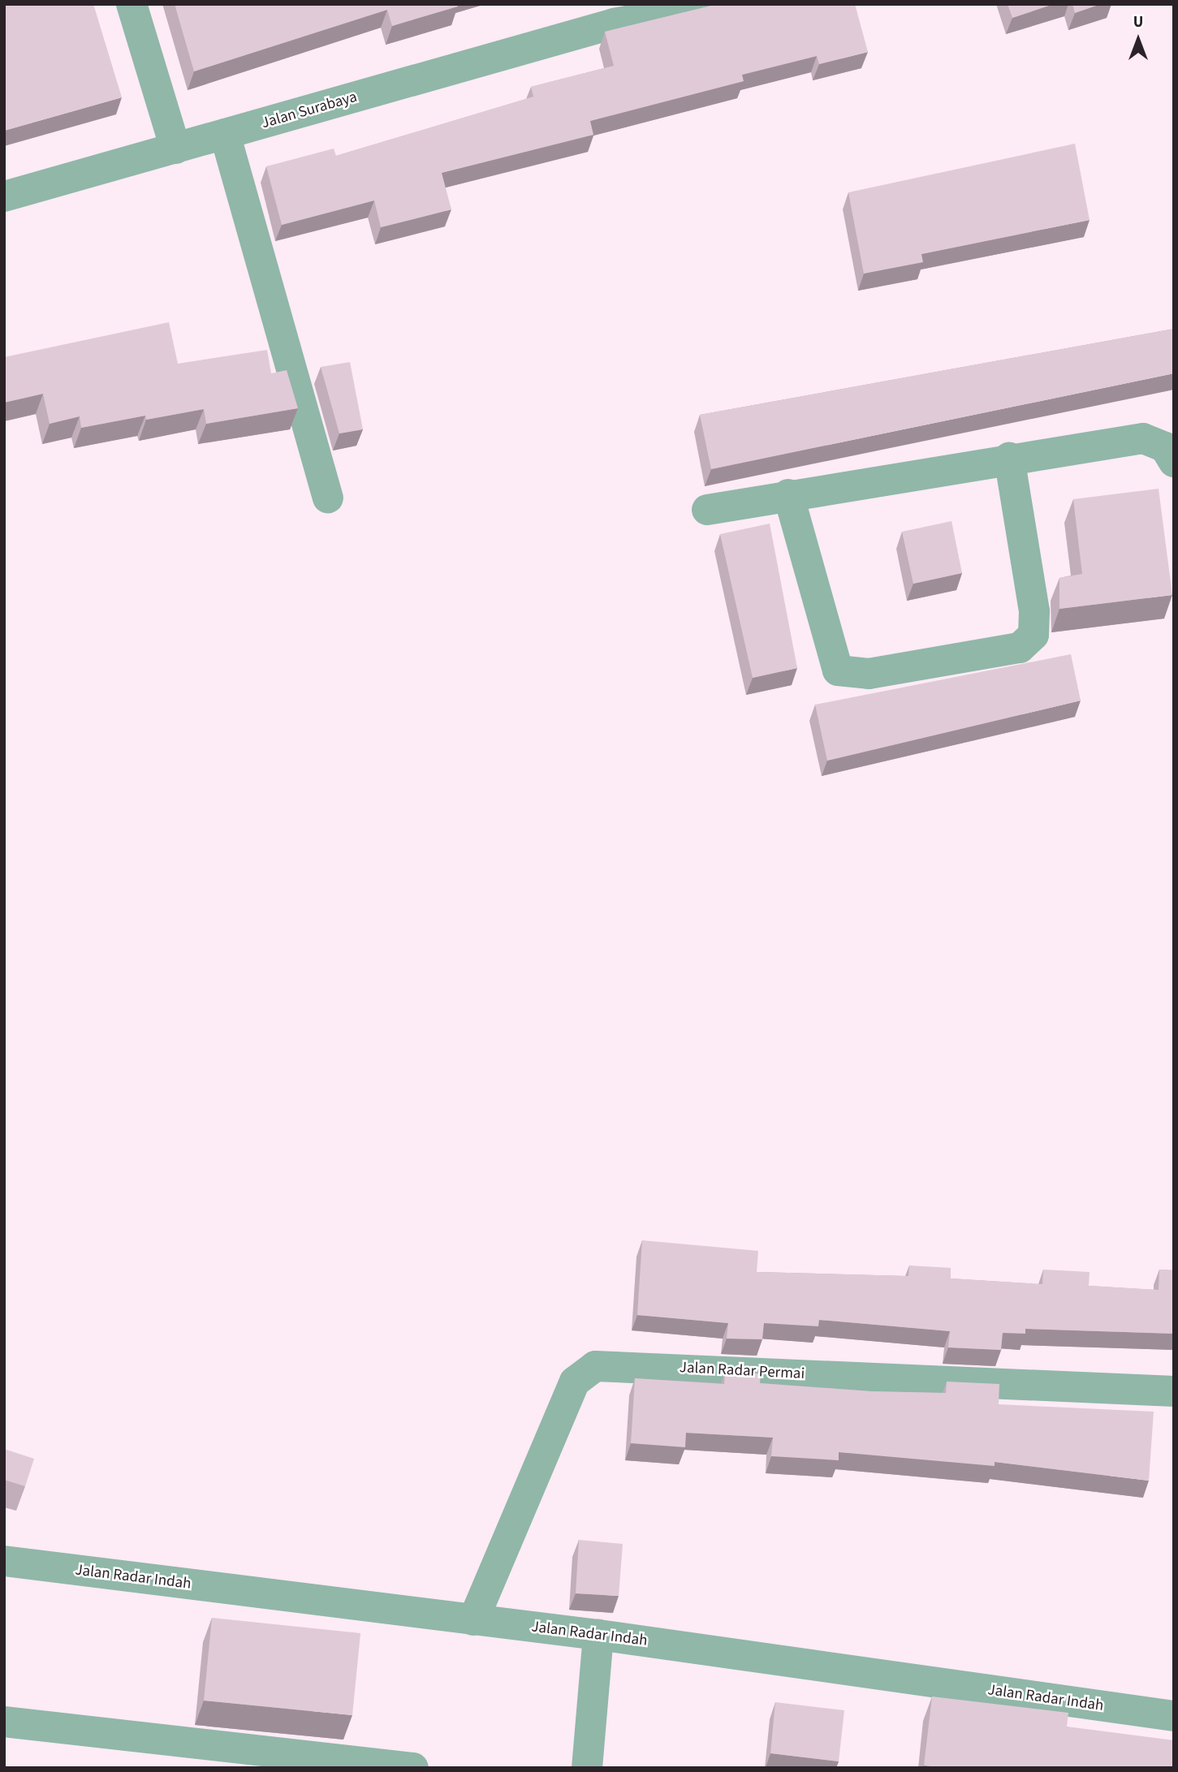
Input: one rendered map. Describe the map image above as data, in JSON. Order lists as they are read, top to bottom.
{
  "streets": {
    "street": ["Jalan Surabaya", "Jalan Radar Permai", "Jalan Radar Indah"]
  },
  "crossings": [
    ["Jalan Radar Permai", "Jalan Radar Indah"]
  ],
  "north": "top"
}
